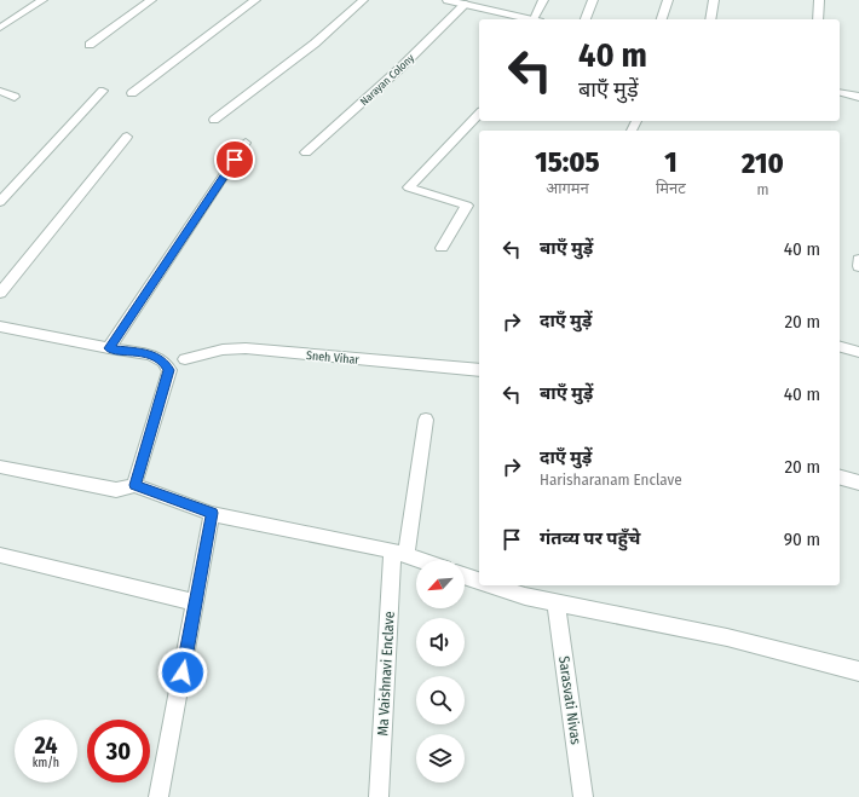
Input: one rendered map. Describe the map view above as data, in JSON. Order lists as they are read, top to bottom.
{
  "streets": {
    "street": [
      "Narayan Colony",
      "Sneh Vihar",
      "Ma Vaishnavi Enclave",
      "Sarasvati Nivas"
    ]
  },
  "north": "bottom left",
  "page": {
    "turn": ["40 m", "बाएँ मुड़ें"],
    "eta": [
      "15:05",
      "आगमन",
      "1",
      "मिनट",
      "210",
      "m"
    ],
    "list": [
      {
        "name": "बाएँ मुड़ें",
        "value": "40 m"
      },
      {
        "name": "दाएँ मुड़ें",
        "value": "20 m"
      },
      {
        "name": "बाएँ मुड़ें",
        "value": "40 m"
      },
      {
        "name": "दाएँ मुड़ें",
        "note": "Harisharanam Enclave",
        "value": "20 m"
      },
      {
        "name": "गंतव्य पर पहुँचे",
        "value": "90 m"
      }
    ],
    "speed": "24 km/h",
    "limit": "30"
  }
}
